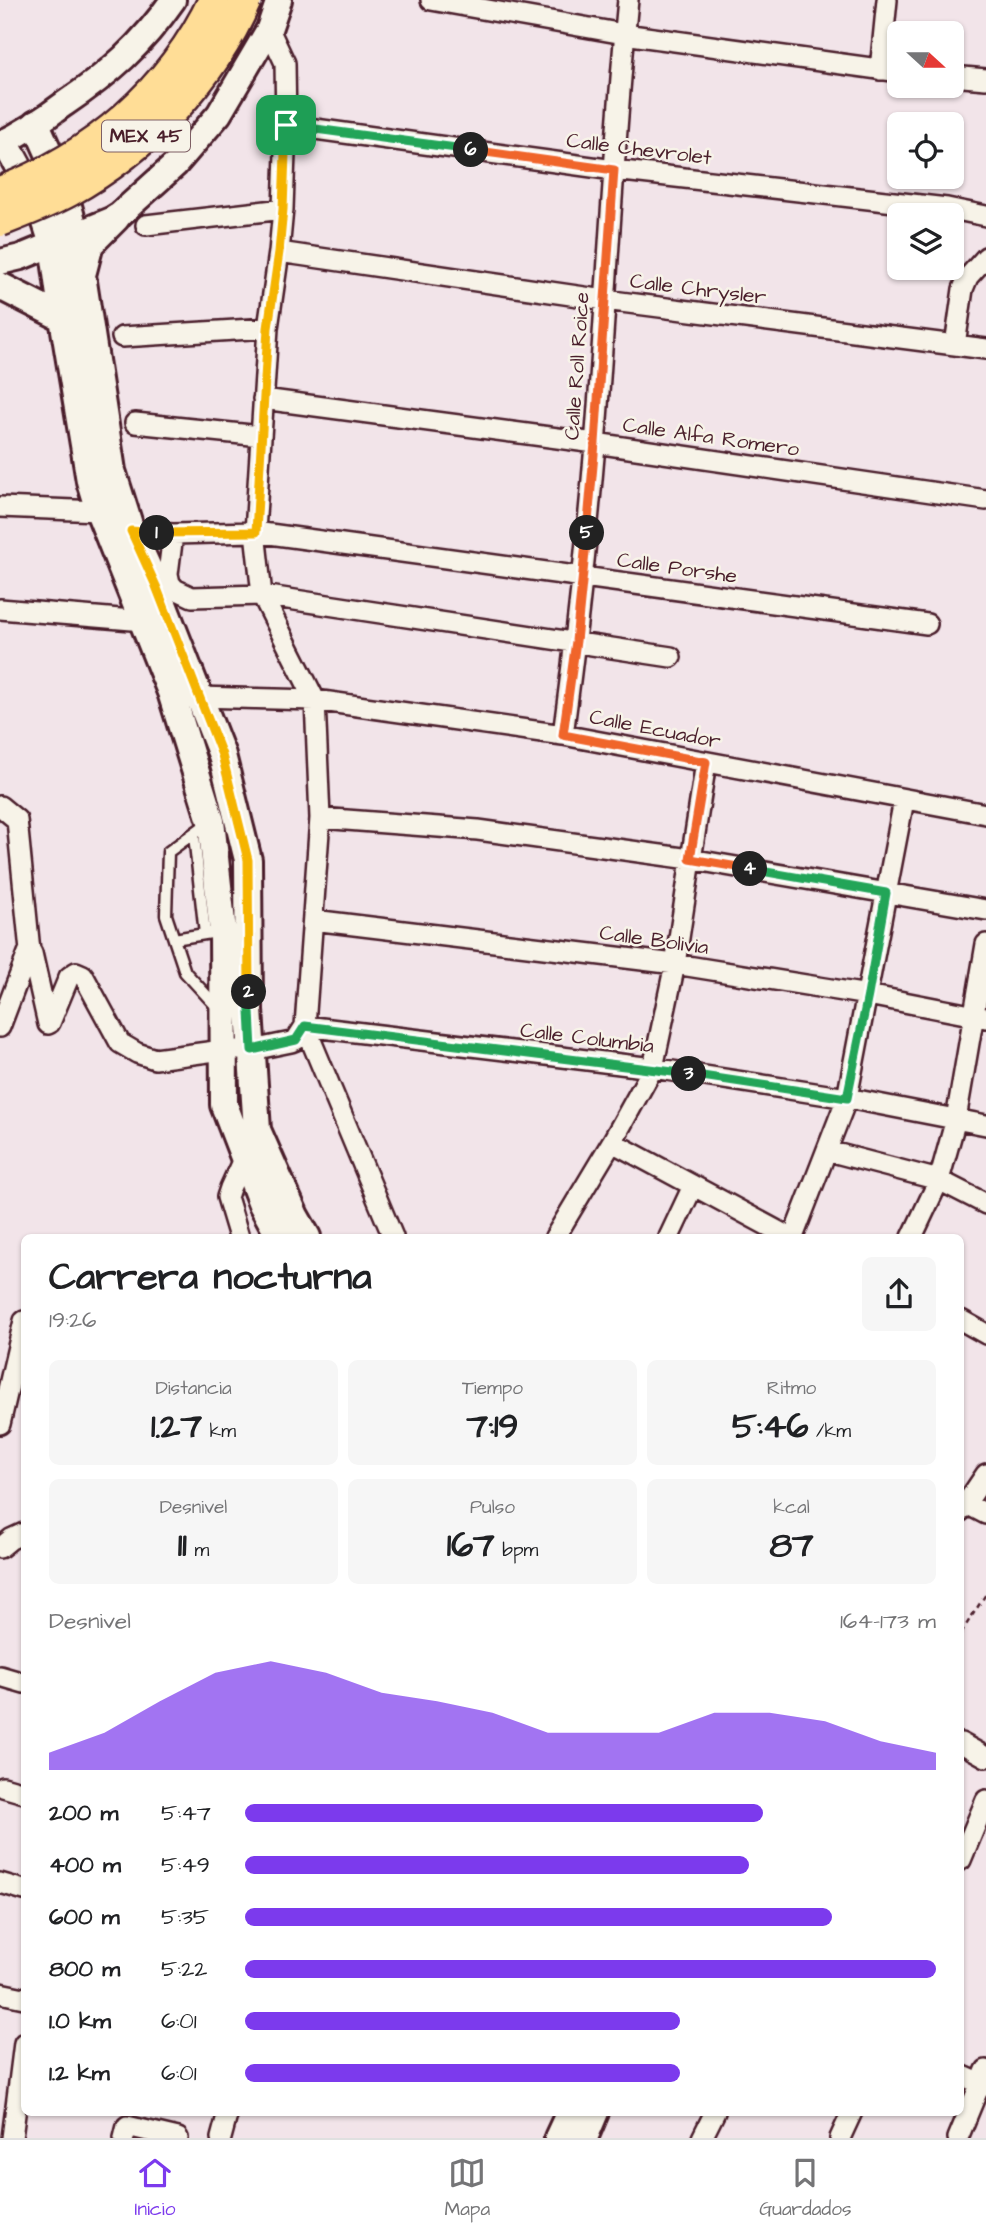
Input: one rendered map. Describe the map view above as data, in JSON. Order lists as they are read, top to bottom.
{
  "streets": {
    "main road": ["MEX 45"],
    "street": [
      "Calle Chevrolet",
      "Calle Chrysler",
      "Calle Roll Roice",
      "Calle Alfa Romero",
      "Calle Porshe",
      "Calle Ecuador",
      "Calle Bolivia",
      "Calle Columbia"
    ]
  },
  "crossings": [
    ["Calle Chevrolet", "Calle Roll Roice"],
    ["Calle Chrysler", "Calle Roll Roice"],
    ["Calle Roll Roice", "Calle Alfa Romero"],
    ["Calle Roll Roice", "Calle Porshe"],
    ["Calle Roll Roice", "Calle Ecuador"]
  ],
  "north": "right",
  "page": {
    "pins": [
      "6",
      "1",
      "5",
      "4",
      "2",
      "3"
    ],
    "heading": ["Carrera nocturna", "19:26"],
    "stats": [
      ["Distancia", "1.27 km"],
      ["Tiempo", "7:19"],
      ["Ritmo", "5:46 /km"],
      ["Desnivel", "11 m"],
      ["Pulso", "167 bpm"],
      ["kcal", "87"]
    ],
    "chart": ["Desnivel", "164–173 m"],
    "list": [
      {
        "name": "200 m",
        "note": "5:47"
      },
      {
        "name": "400 m",
        "note": "5:49"
      },
      {
        "name": "600 m",
        "note": "5:35"
      },
      {
        "name": "800 m",
        "note": "5:22"
      },
      {
        "name": "1.0 km",
        "note": "6:01"
      },
      {
        "name": "1.2 km",
        "note": "6:01"
      }
    ],
    "tabs": ["Inicio", "Mapa", "Guardados"]
  }
}
